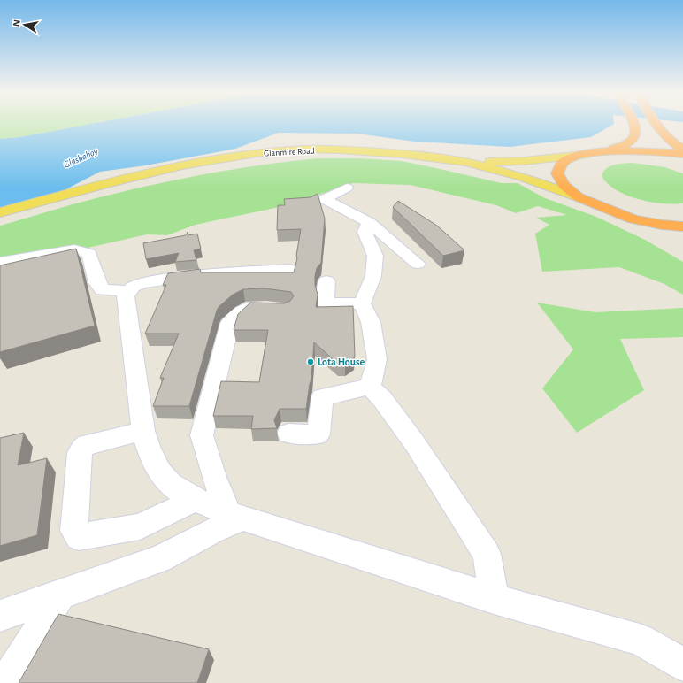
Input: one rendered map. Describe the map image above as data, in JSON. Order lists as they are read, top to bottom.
{
  "streets": {
    "main road": ["Glanmire Road"]
  },
  "water": ["Glashaboy"],
  "places": ["Lota House"],
  "north": "left"
}
